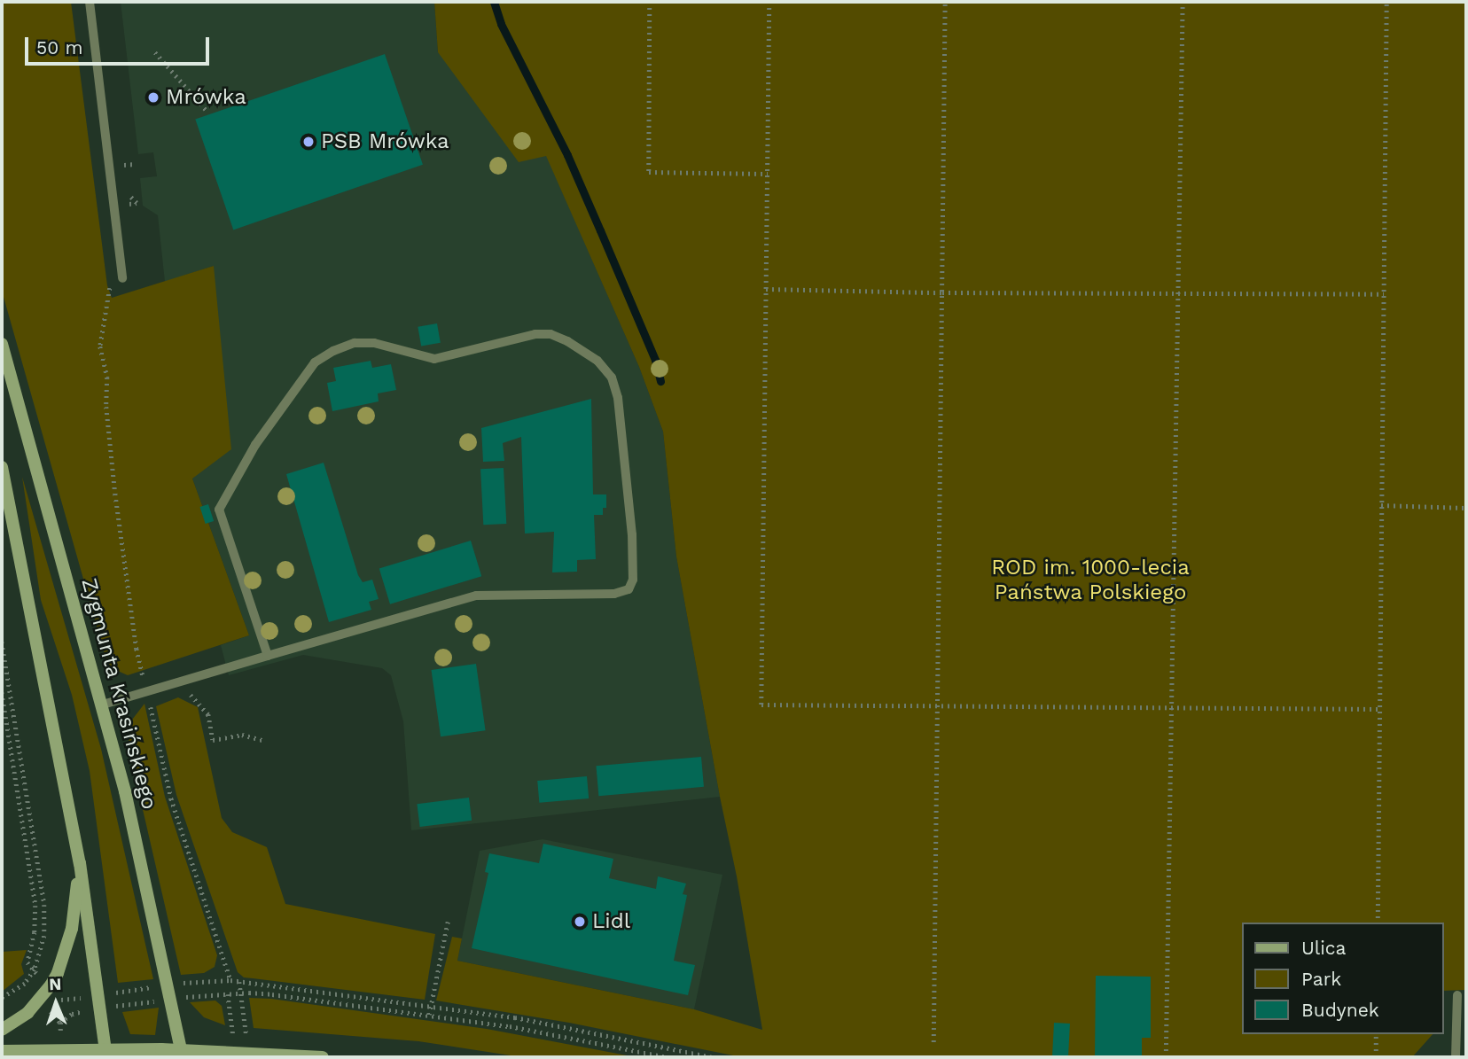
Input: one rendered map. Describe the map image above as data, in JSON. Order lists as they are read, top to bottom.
{
  "streets": {
    "street": ["Zygmunta Krasińskiego"]
  },
  "parks": ["ROD im. 1000-lecia Państwa Polskiego"],
  "places": ["Mrówka", "PSB Mrówka", "Lidl"],
  "legend": ["Ulica", "Park", "Budynek"],
  "scale_bar": "50 m",
  "north": "top"
}
